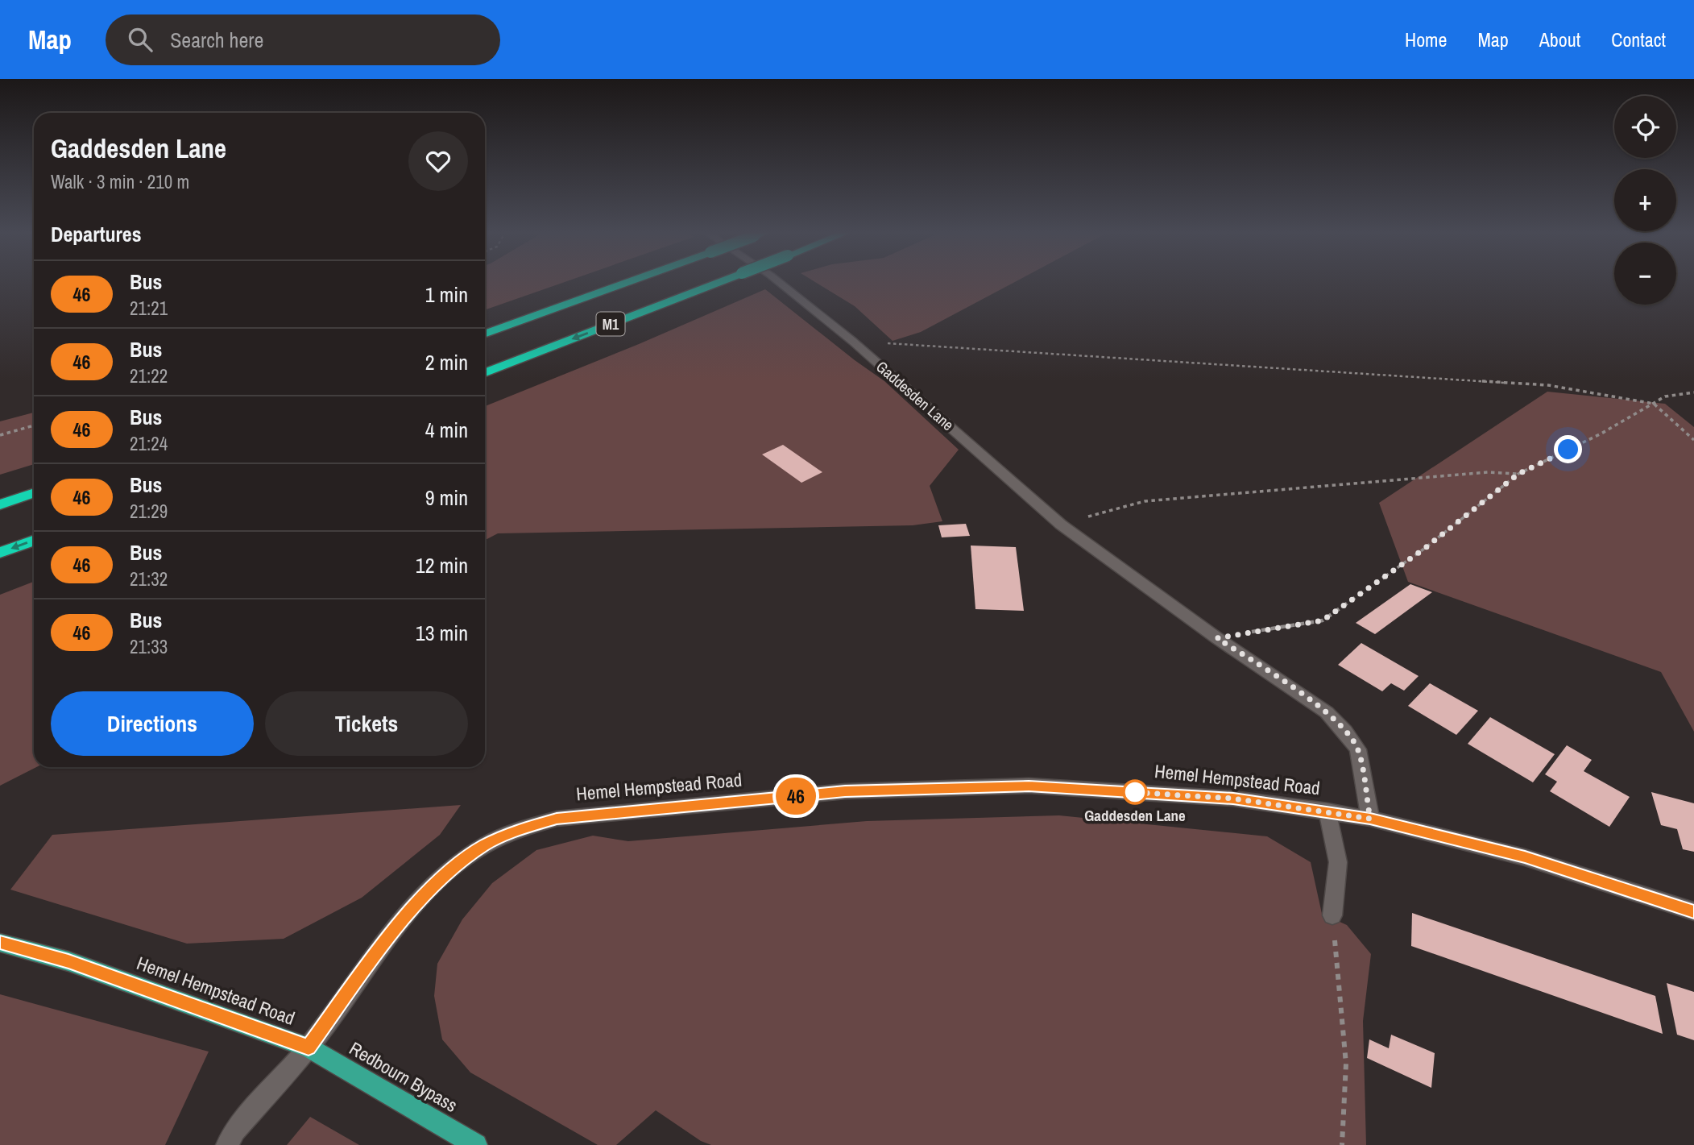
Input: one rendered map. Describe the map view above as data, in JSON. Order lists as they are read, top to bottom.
{
  "streets": {
    "highway": ["M1"],
    "main road": ["Hemel Hempstead Road", "Redbourn Bypass"],
    "street": ["Gaddesden Lane"]
  },
  "crossings": [
    ["Gaddesden Lane", "Hemel Hempstead Road"],
    ["Hemel Hempstead Road", "Redbourn Bypass"]
  ],
  "places": ["Gaddesden Lane"],
  "lines": ["bus line 46"],
  "page": {
    "header": "Map",
    "search": "Search here",
    "nav": [
      "Home",
      "Map",
      "About",
      "Contact"
    ],
    "on_map": "46",
    "map_buttons": ["+", "−"],
    "heading": [
      ["Gaddesden Lane", "Walk · 3 min · 210 m"],
      "Departures"
    ],
    "list": [
      {
        "mark": "46",
        "name": "Bus",
        "note": "21:21",
        "value": "1 min"
      },
      {
        "mark": "46",
        "name": "Bus",
        "note": "21:22",
        "value": "2 min"
      },
      {
        "mark": "46",
        "name": "Bus",
        "note": "21:24",
        "value": "4 min"
      },
      {
        "mark": "46",
        "name": "Bus",
        "note": "21:29",
        "value": "9 min"
      },
      {
        "mark": "46",
        "name": "Bus",
        "note": "21:32",
        "value": "12 min"
      },
      {
        "mark": "46",
        "name": "Bus",
        "note": "21:33",
        "value": "13 min"
      }
    ],
    "buttons": ["Directions", "Tickets"]
  }
}
